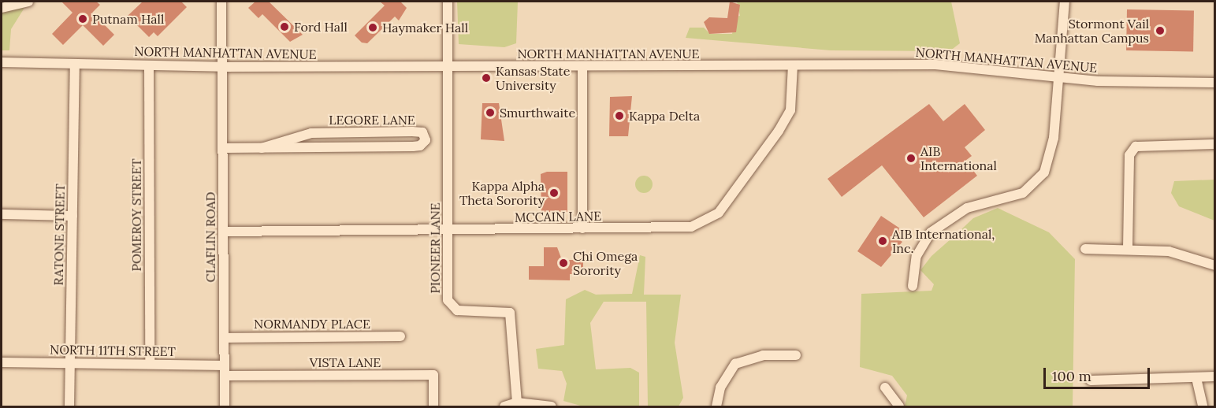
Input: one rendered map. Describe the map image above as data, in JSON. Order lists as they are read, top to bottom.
{
  "streets": {
    "street": [
      "NORTH MANHATTAN AVENUE",
      "LEGORE LANE",
      "POMEROY STREET",
      "MCCAIN LANE",
      "RATONE STREET",
      "CLAFLIN ROAD",
      "PIONEER LANE",
      "NORMANDY PLACE",
      "NORTH 11TH STREET",
      "VISTA LANE"
    ]
  },
  "crossings": [
    ["NORTH MANHATTAN AVENUE", "POMEROY STREET"],
    ["NORTH MANHATTAN AVENUE", "MCCAIN LANE"],
    ["NORTH MANHATTAN AVENUE", "RATONE STREET"],
    ["NORTH MANHATTAN AVENUE", "CLAFLIN ROAD"],
    ["NORTH MANHATTAN AVENUE", "PIONEER LANE"],
    ["LEGORE LANE", "CLAFLIN ROAD"],
    ["POMEROY STREET", "NORTH 11TH STREET"],
    ["MCCAIN LANE", "CLAFLIN ROAD"],
    ["MCCAIN LANE", "PIONEER LANE"],
    ["RATONE STREET", "NORTH 11TH STREET"],
    ["CLAFLIN ROAD", "NORMANDY PLACE"],
    ["CLAFLIN ROAD", "NORTH 11TH STREET"],
    ["CLAFLIN ROAD", "VISTA LANE"]
  ],
  "places": [
    "Putnam Hall",
    "Ford Hall",
    "Haymaker Hall",
    "Stormont Vail Manhattan Campus",
    "Kansas State University",
    "Smurthwaite",
    "Kappa Delta",
    "AIB International",
    "Kappa Alpha Theta Sorority",
    "AIB International, Inc.",
    "Chi Omega Sorority"
  ],
  "scale_bar": "100 m"
}
